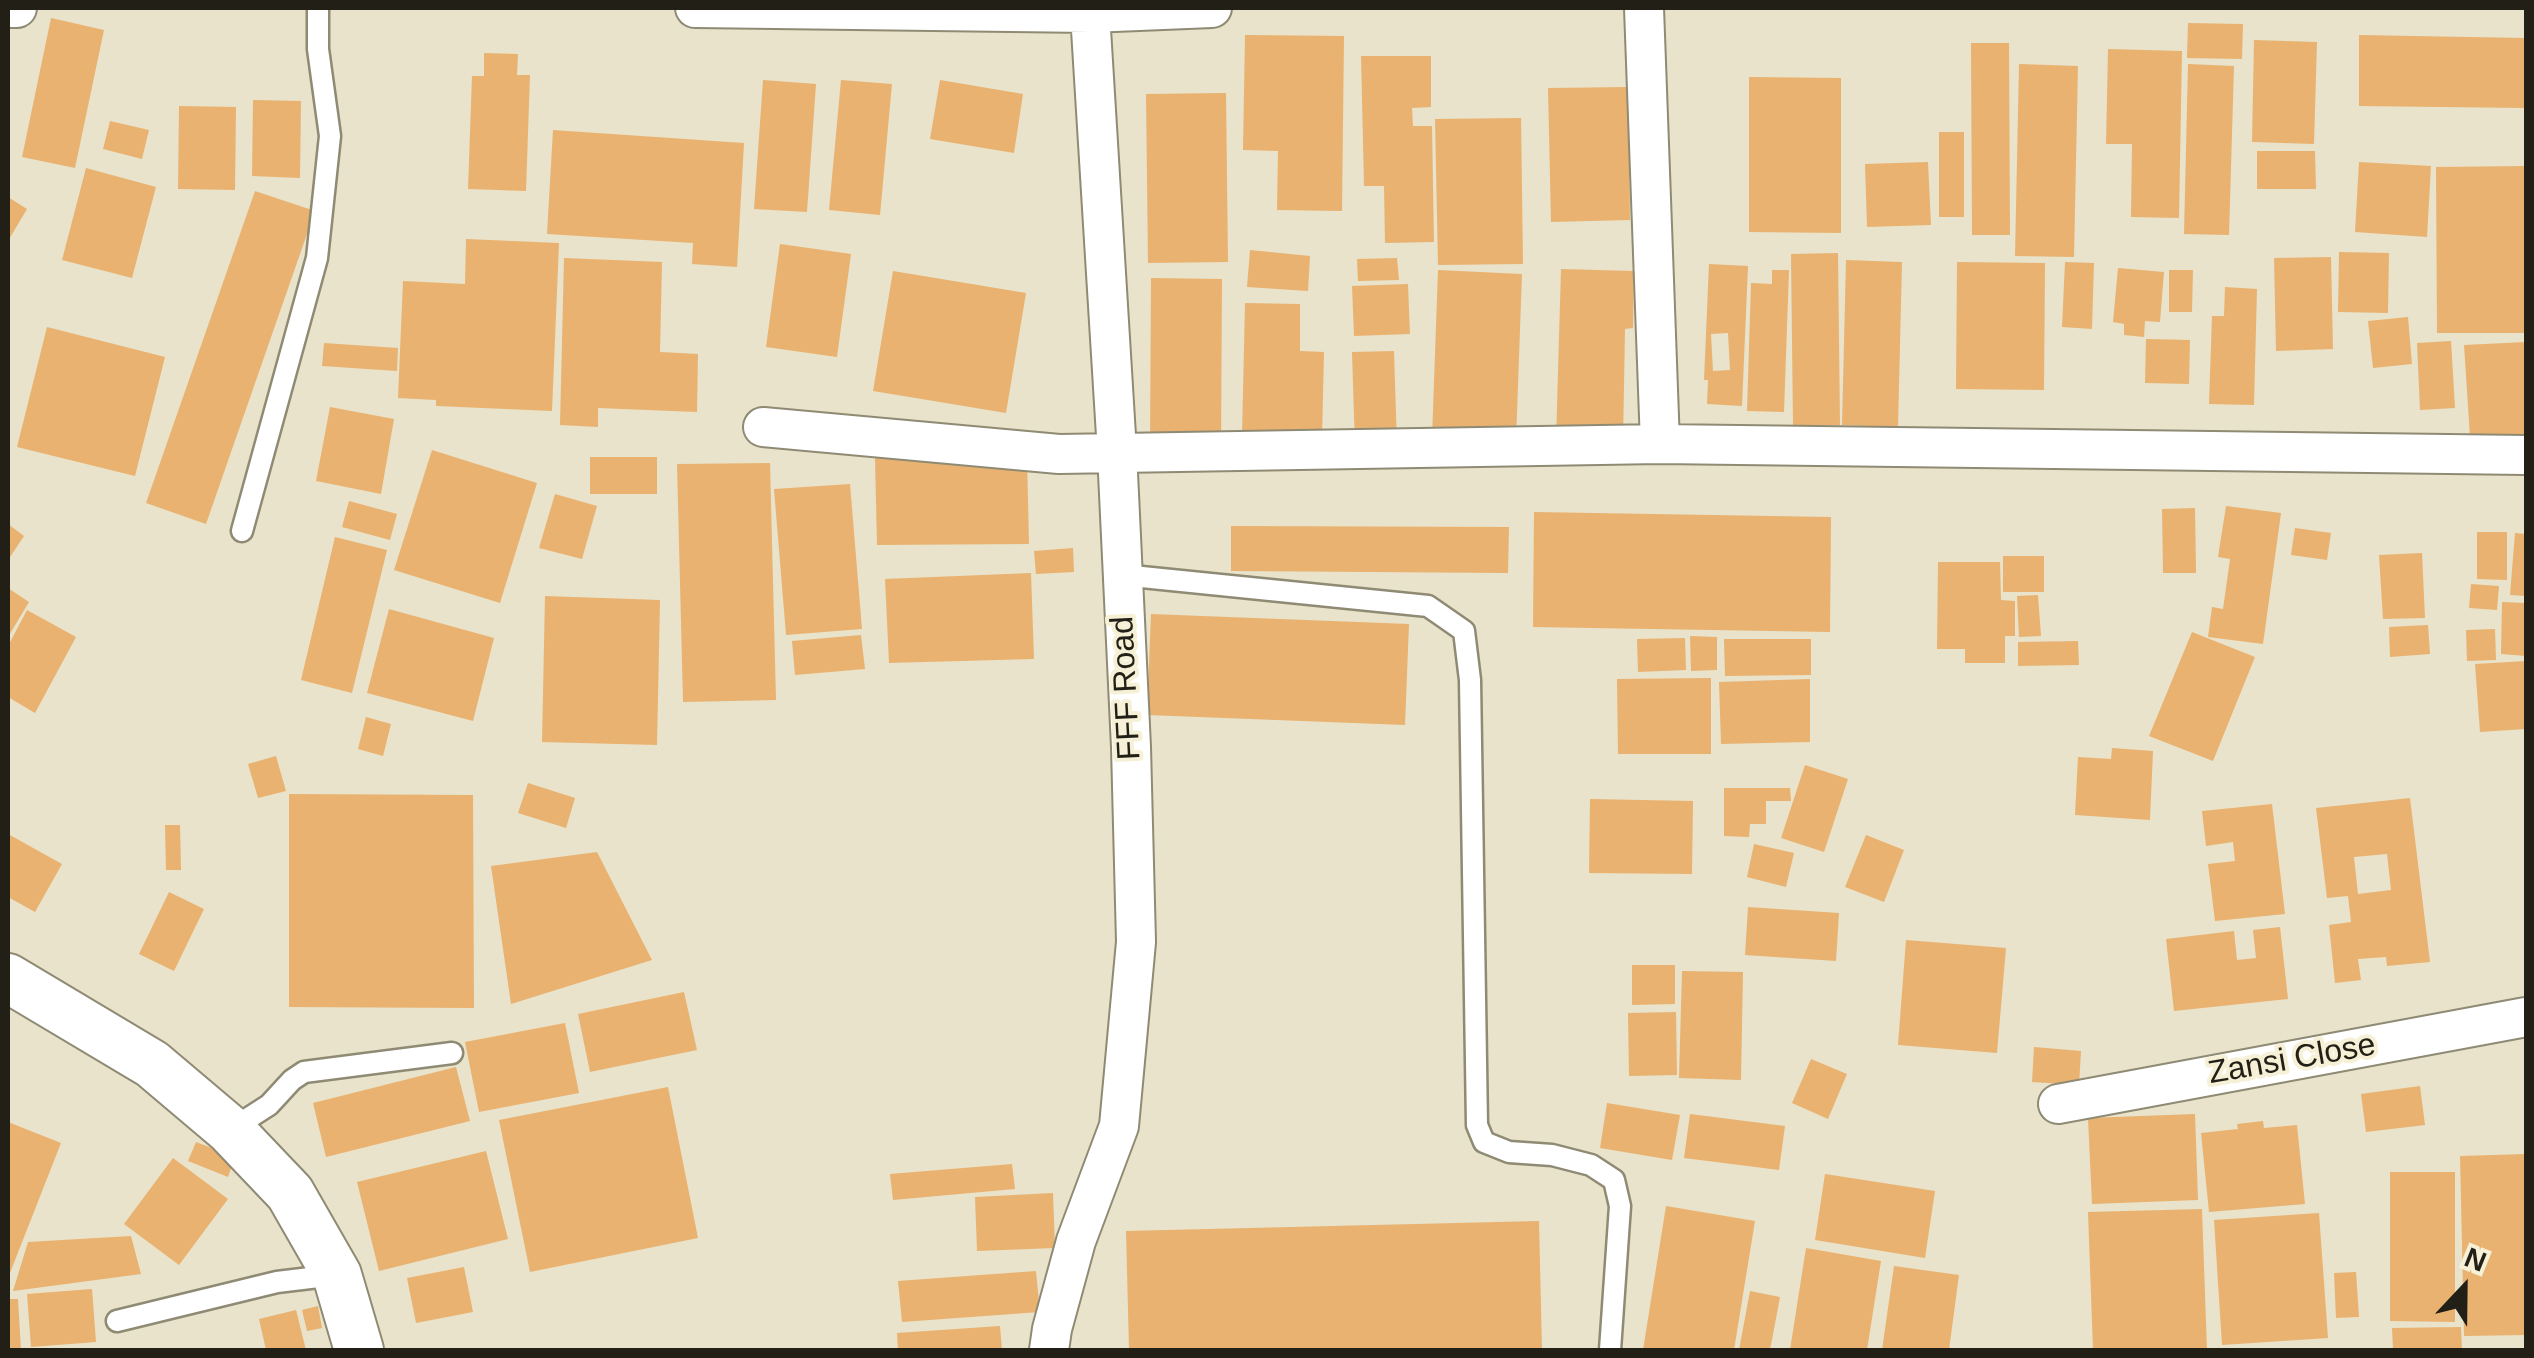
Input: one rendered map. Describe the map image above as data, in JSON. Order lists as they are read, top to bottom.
{
  "streets": {
    "street": ["FFF Road", "Zansi Close"]
  },
  "north": "top"
}
